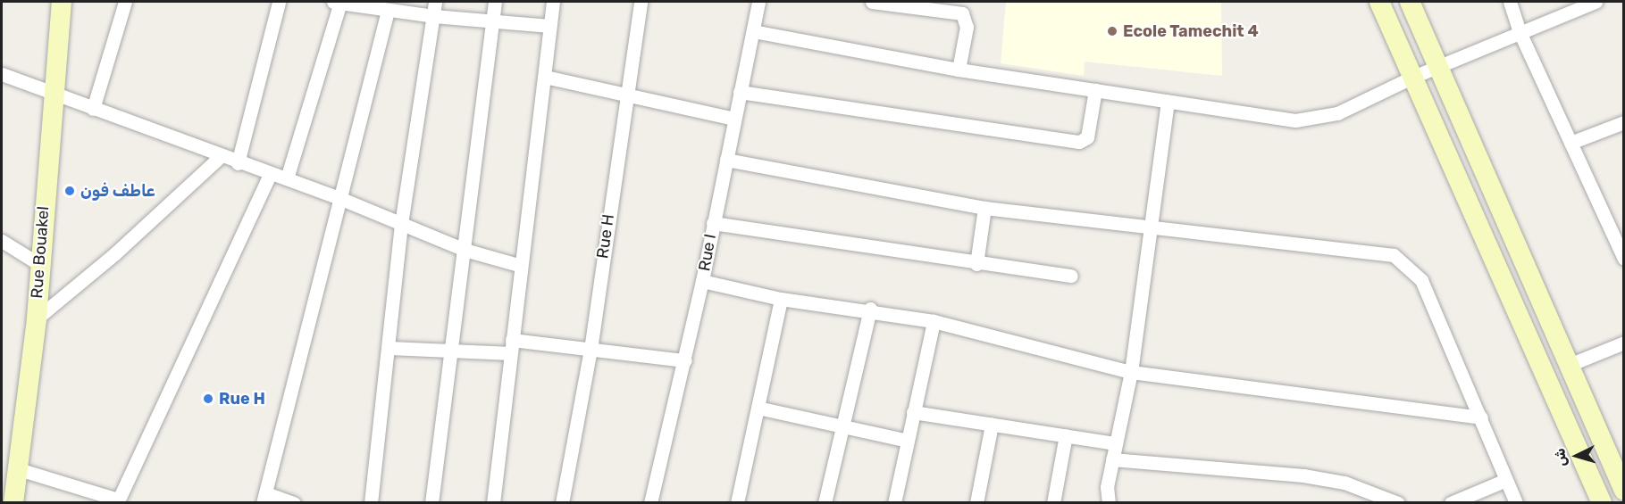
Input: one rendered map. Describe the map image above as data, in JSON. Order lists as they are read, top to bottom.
{
  "streets": {
    "main road": ["Rue Bouakel"],
    "street": ["Rue H", "Rue I"]
  },
  "places": ["Ecole Tamechit 4", "عاطف فون", "Rue H"],
  "north": "left"
}
